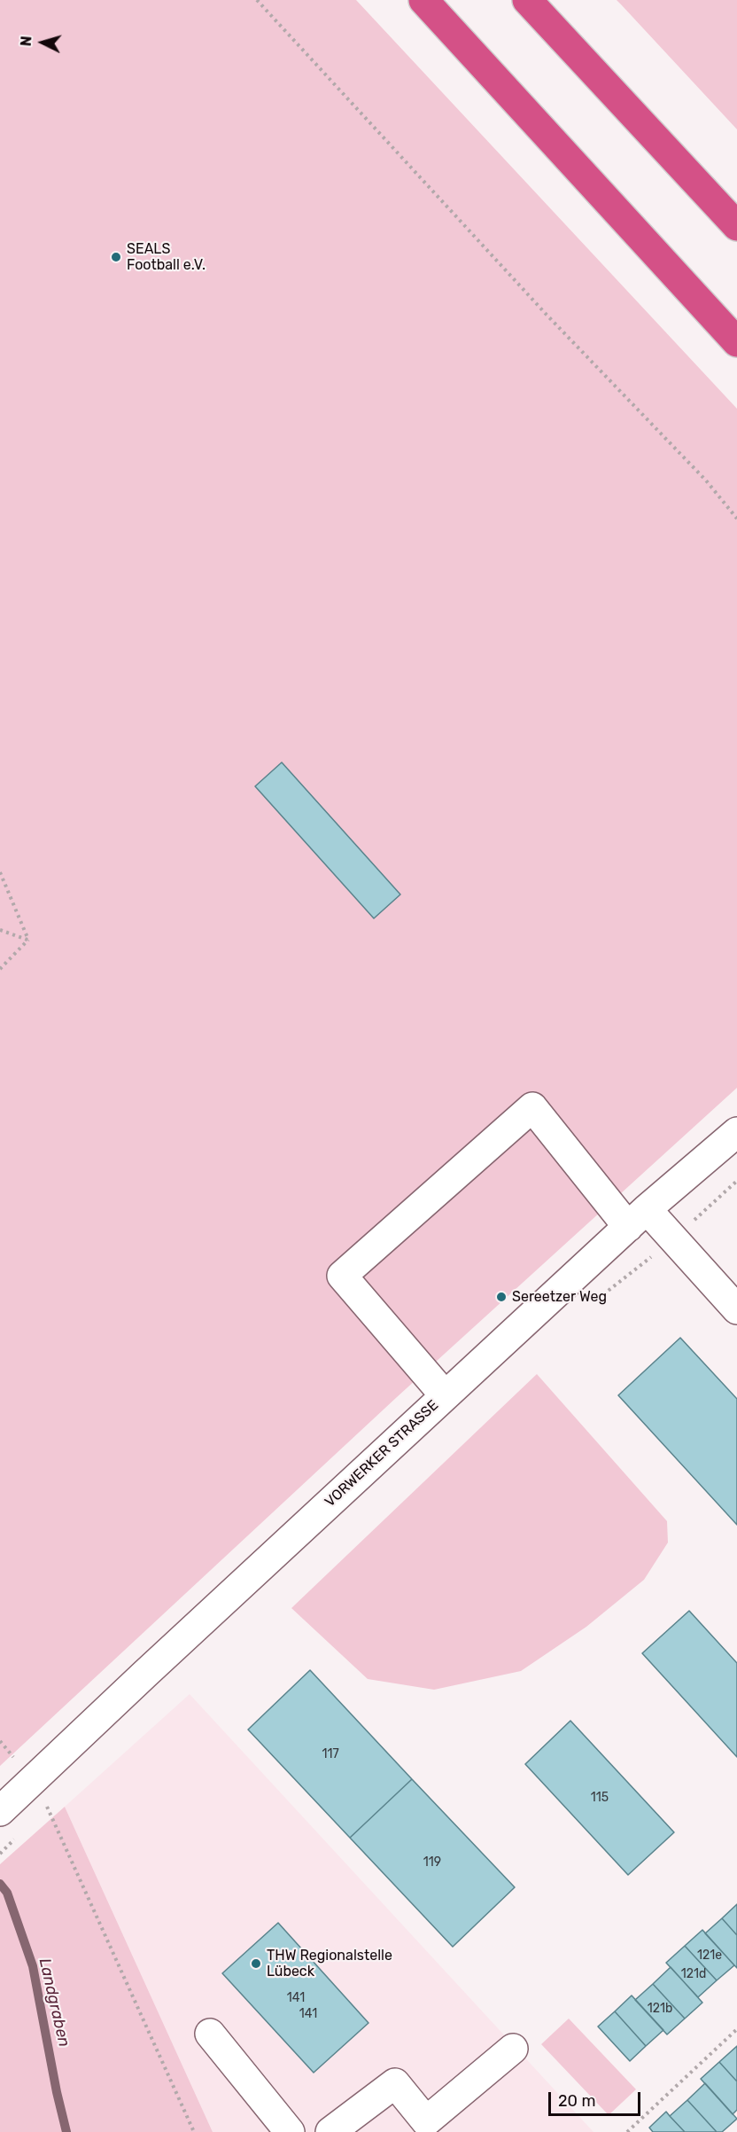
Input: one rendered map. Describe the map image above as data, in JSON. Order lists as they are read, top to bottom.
{
  "streets": {
    "street": ["VORWERKER STRASSE"]
  },
  "water": ["Landgraben"],
  "places": ["SEALS Football e.V.", "Sereetzer Weg", "THW Regionalstelle Lübeck"],
  "house_numbers": [
    "117",
    "115",
    "119",
    "121e",
    "121d",
    "141",
    "121b",
    "141"
  ],
  "scale_bar": "20 m",
  "north": "left"
}
